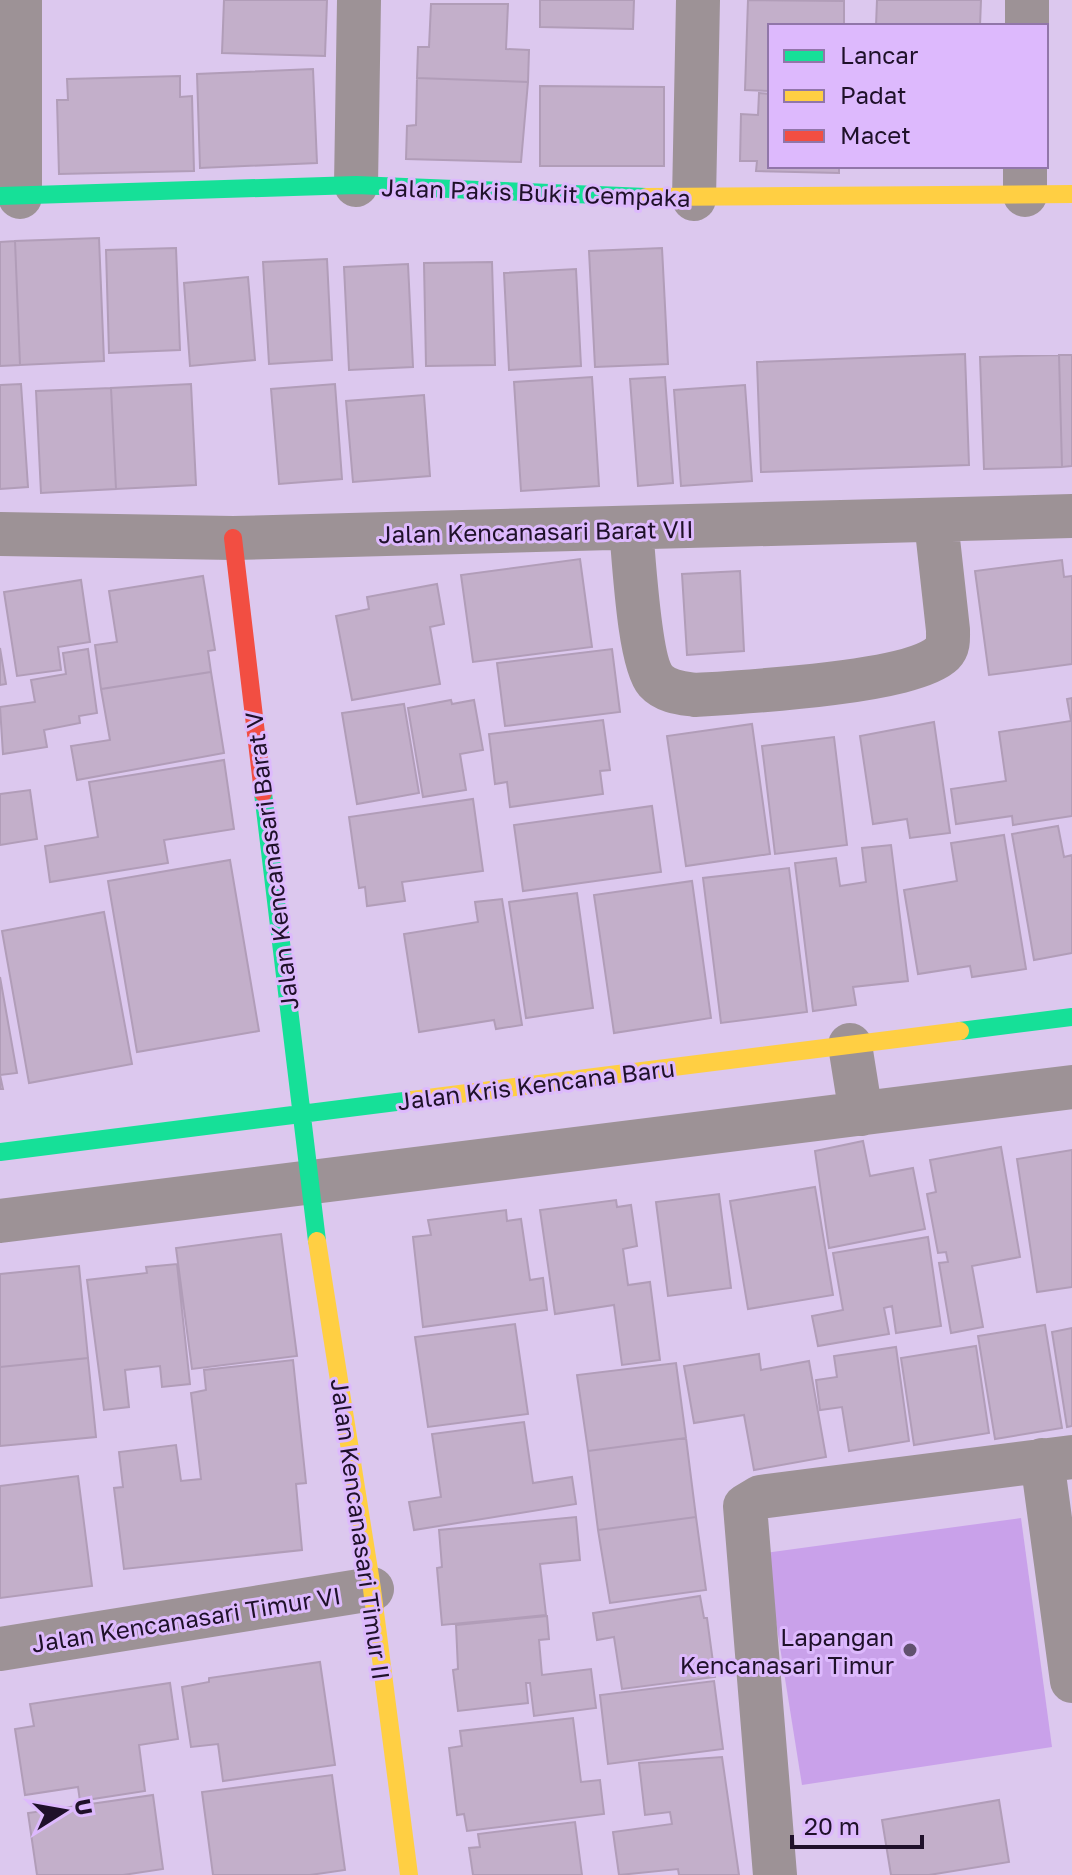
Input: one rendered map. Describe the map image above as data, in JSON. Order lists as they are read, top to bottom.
{
  "streets": {
    "street": [
      "Jalan Pakis Bukit Cempaka",
      "Jalan Kencanasari Barat VII",
      "Jalan Kencanasari Barat V",
      "Jalan Kris Kencana Baru",
      "Jalan Kencanasari Timur II",
      "Jalan Kencanasari Timur VI"
    ]
  },
  "crossings": [
    ["Jalan Kencanasari Barat VII", "Jalan Kencanasari Barat V"],
    ["Jalan Kencanasari Barat V", "Jalan Kris Kencana Baru"],
    ["Jalan Kencanasari Barat V", "Jalan Kencanasari Timur II"],
    ["Jalan Kencanasari Timur II", "Jalan Kencanasari Timur VI"]
  ],
  "places": ["Lapangan Kencanasari Timur"],
  "legend": ["Lancar", "Padat", "Macet"],
  "scale_bar": "20 m",
  "north": "right"
}
